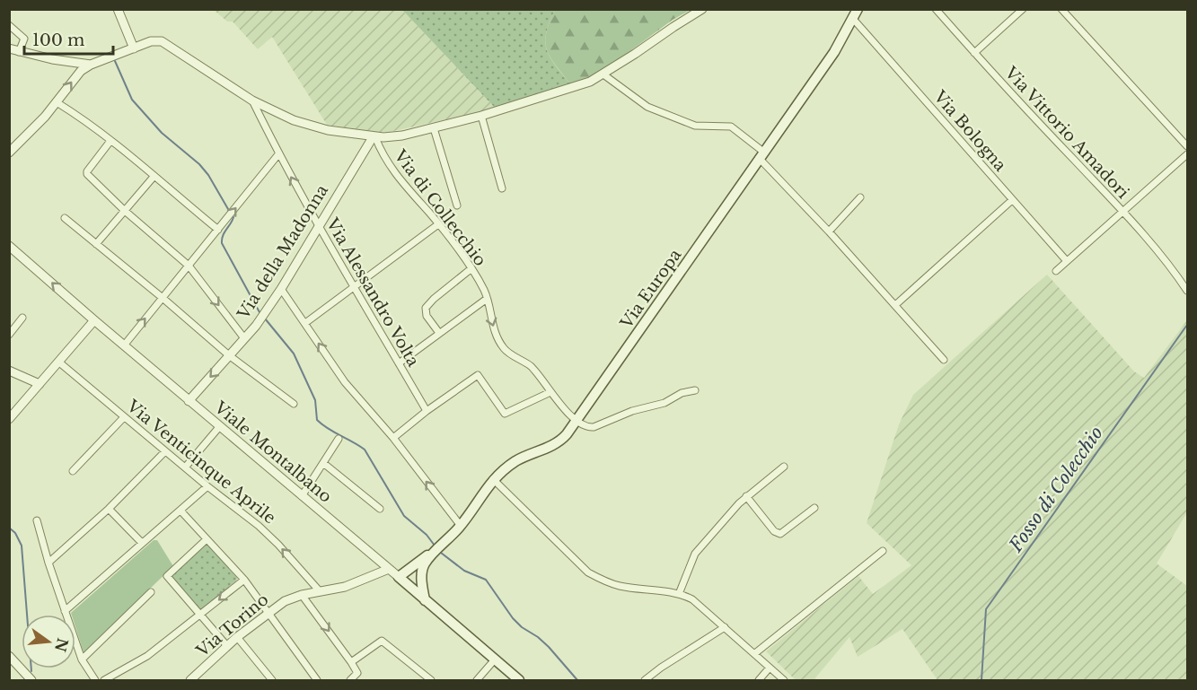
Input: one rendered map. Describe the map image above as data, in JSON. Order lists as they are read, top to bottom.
{
  "streets": {
    "main road": ["Via Europa", "Viale Montalbano"],
    "street": [
      "Via Bologna",
      "Via Vittorio Amadori",
      "Via di Collecchio",
      "Via della Madonna",
      "Via Alessandro Volta",
      "Via Venticinque Aprile",
      "Via Torino"
    ]
  },
  "crossings": [
    ["Via Bologna", "Via Europa"],
    ["Via di Collecchio", "Via della Madonna"],
    ["Via di Collecchio", "Via Europa"],
    ["Via della Madonna", "Via Alessandro Volta"],
    ["Via della Madonna", "Viale Montalbano"],
    ["Viale Montalbano", "Via Torino"],
    ["Via Venticinque Aprile", "Via Torino"]
  ],
  "water": ["Fosso di Colecchio"],
  "scale_bar": "100 m",
  "north": "right"
}
